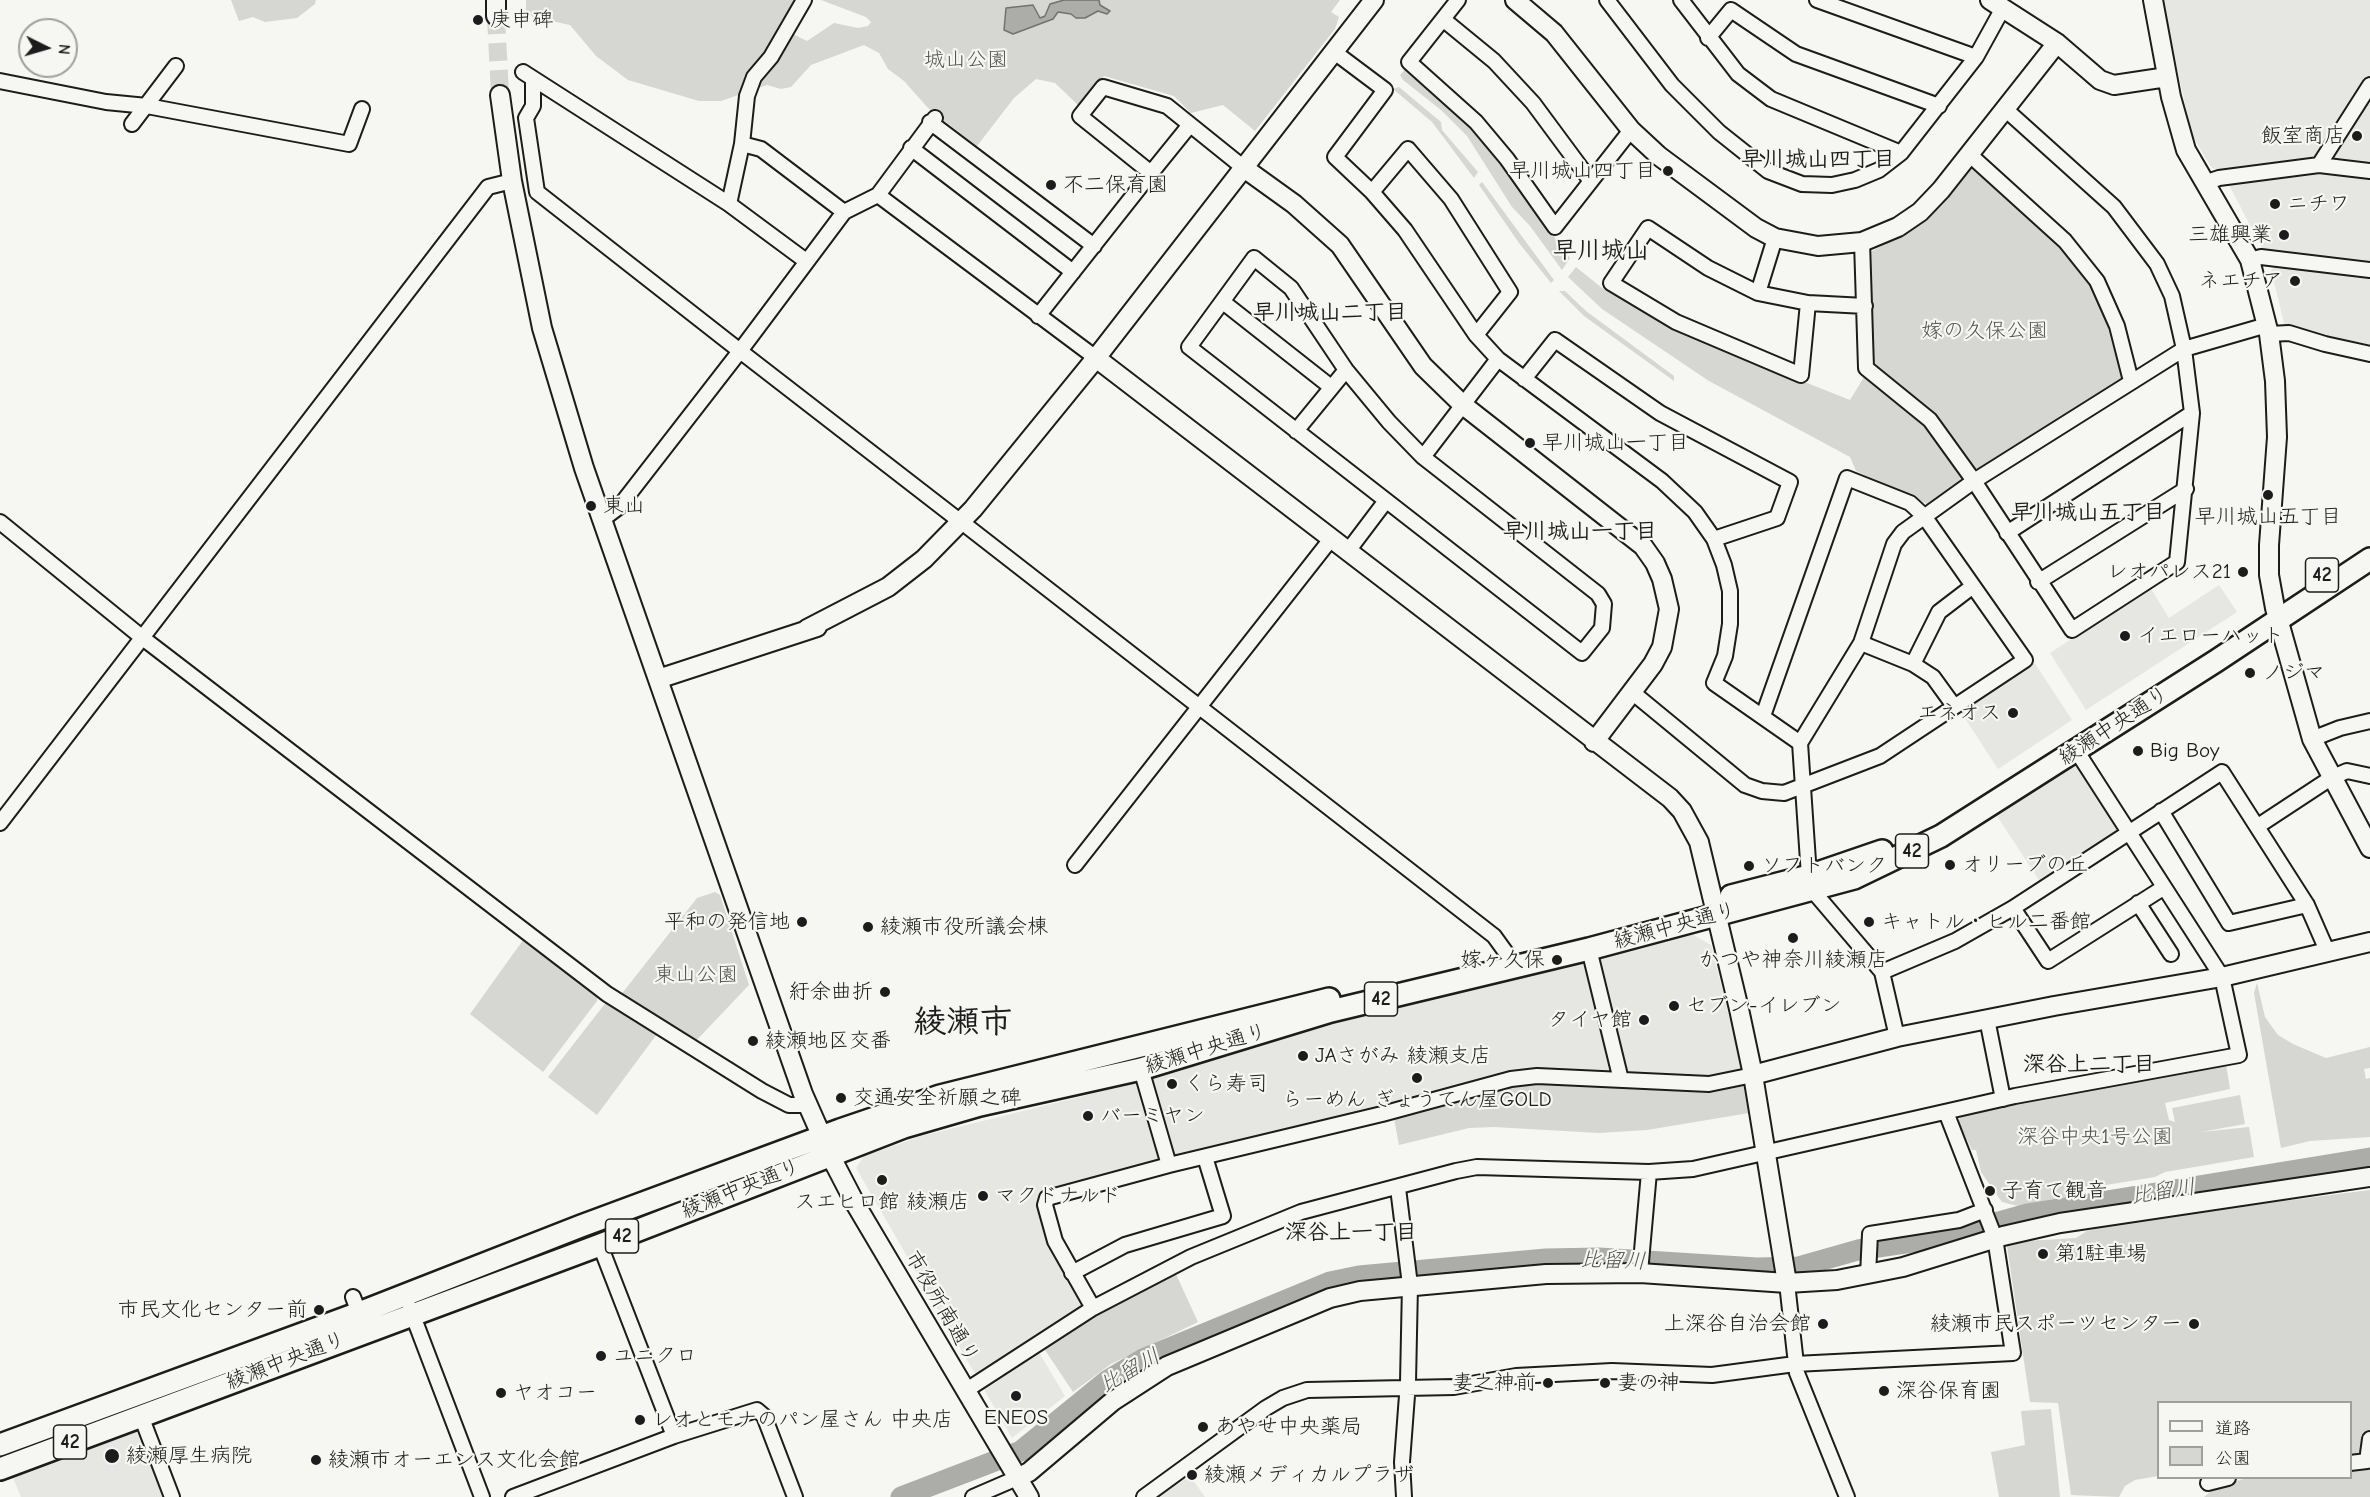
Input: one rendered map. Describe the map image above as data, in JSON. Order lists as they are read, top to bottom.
{
  "streets": {
    "main road": ["42", "綾瀬中央通り"],
    "street": ["市役所南通り"]
  },
  "crossings": [
    ["綾瀬中央通り", "市役所南通り"]
  ],
  "districts": [
    "早川城山四丁目",
    "早川城山",
    "早川城山二丁目",
    "早川城山五丁目",
    "早川城山一丁目",
    "綾瀬市",
    "深谷上二丁目",
    "深谷上一丁目"
  ],
  "water": ["比留川"],
  "parks": [
    "城山公園",
    "嫁の久保公園",
    "東山公園",
    "深谷中央1号公園"
  ],
  "places": [
    "庚申碑",
    "飯室商店",
    "早川城山四丁目",
    "不二保育園",
    "ニチワ",
    "三雄興業",
    "ネエチア",
    "早川城山一丁目",
    "早川城山五丁目",
    "東山",
    "レオパレス21",
    "イエローハット",
    "ノジマ",
    "エネオス",
    "Big Boy",
    "オリーブの丘",
    "ソフトバンク",
    "平和の発信地",
    "キャトル・ヒル二番館",
    "綾瀬市役所議会棟",
    "かつや神奈川綾瀬店",
    "嫁ヶ久保",
    "紆余曲折",
    "セブン-イレブン",
    "タイヤ館",
    "綾瀬地区交番",
    "JAさがみ 綾瀬支店",
    "らーめん ぎょうてん屋GOLD",
    "くら寿司",
    "交通安全祈願之碑",
    "バーミヤン",
    "スエヒロ館 綾瀬店",
    "子育て観音",
    "マクドナルド",
    "第1駐車場",
    "市民文化センター前",
    "上深谷自治会館",
    "綾瀬市民スポーツセンター",
    "ユニクロ",
    "妻之神前",
    "妻の神",
    "深谷保育園",
    "ヤオコー",
    "ENEOS",
    "レオとモナのパン屋さん 中央店",
    "あやせ中央薬局",
    "綾瀬厚生病院",
    "綾瀬市オーエンス文化会館",
    "綾瀬メディカルプラザ"
  ],
  "legend": ["道路", "公園"],
  "north": "right"
}
